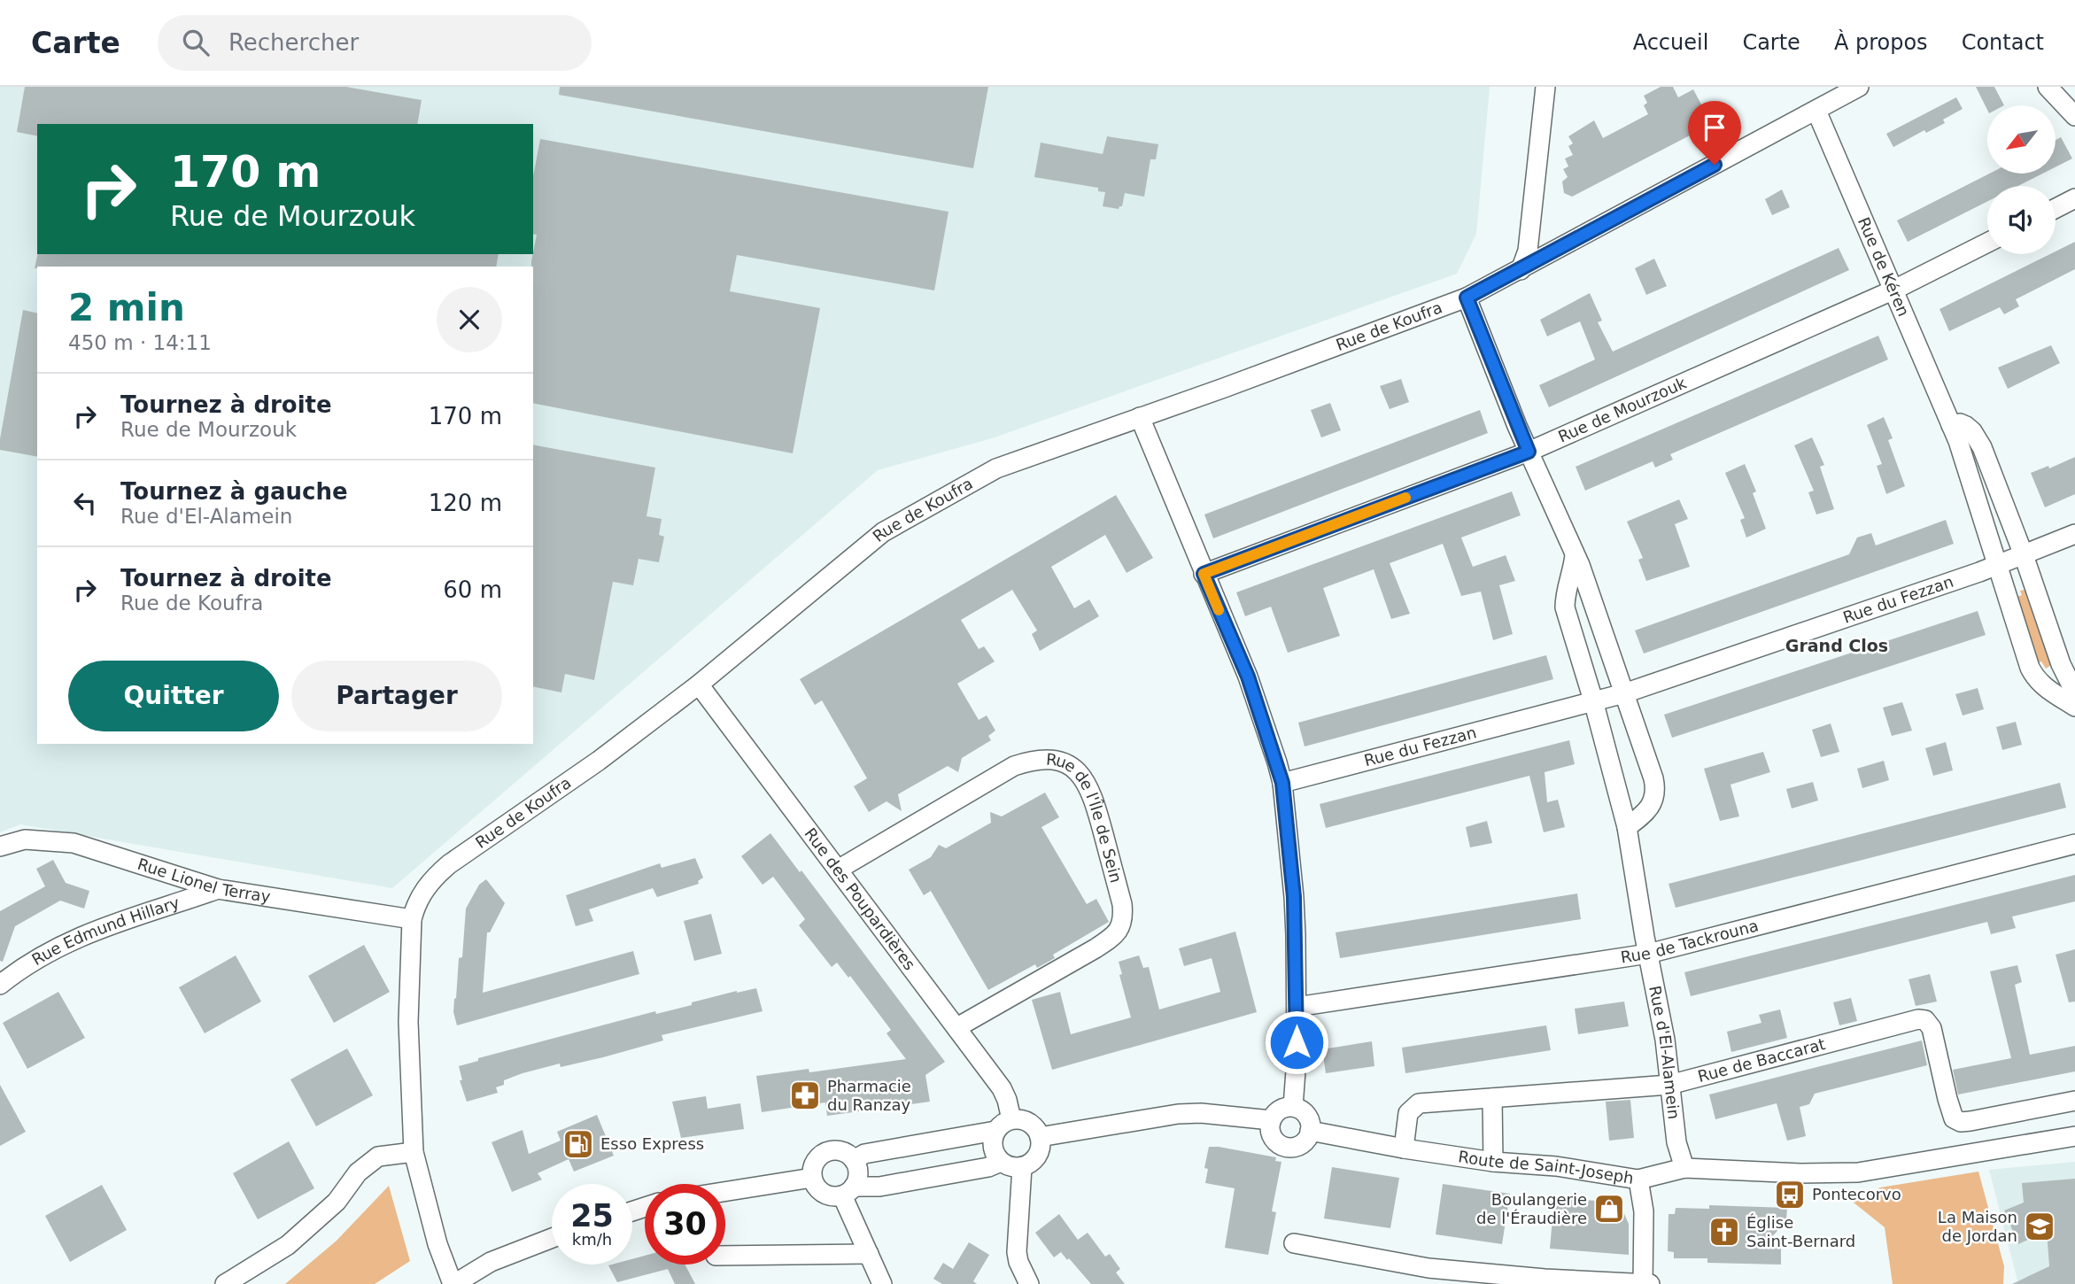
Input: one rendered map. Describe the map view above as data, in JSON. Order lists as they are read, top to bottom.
{
  "streets": {
    "street": [
      "Rue de Kéren",
      "Rue de Koufra",
      "Rue de Mourzouk",
      "Rue du Fezzan",
      "Rue de l'Île de Sein",
      "Rue Lionel Terray",
      "Rue des Poupardières",
      "Rue Edmund Hillary",
      "Rue de Tackrouna",
      "Rue d'El-Alamein",
      "Rue de Baccarat",
      "Route de Saint-Joseph"
    ]
  },
  "crossings": [
    ["Rue de Kéren", "Rue de Koufra"],
    ["Rue de Kéren", "Rue de Mourzouk"],
    ["Rue de Kéren", "Rue du Fezzan"],
    ["Rue de Koufra", "Rue Lionel Terray"],
    ["Rue de Koufra", "Rue des Poupardières"],
    ["Rue du Fezzan", "Rue d'El-Alamein"],
    ["Rue de l'Île de Sein", "Rue des Poupardières"],
    ["Rue Lionel Terray", "Rue Edmund Hillary"],
    ["Rue de Tackrouna", "Rue d'El-Alamein"],
    ["Rue d'El-Alamein", "Rue de Baccarat"],
    ["Rue d'El-Alamein", "Route de Saint-Joseph"],
    ["Rue de Baccarat", "Route de Saint-Joseph"]
  ],
  "districts": ["Grand Clos"],
  "places": {
    "pharmacy": ["Pharmacie du Ranzay"],
    "fuel station": ["Esso Express"],
    "bus stop": ["Pontecorvo"],
    "shop": ["Boulangerie de l'Éraudière"],
    "school or university": ["La Maison de Jordan"],
    "church": ["Église Saint-Bernard"]
  },
  "north": "bottom left",
  "page": {
    "header": "Carte",
    "search": "Rechercher",
    "nav": [
      "Accueil",
      "Carte",
      "À propos",
      "Contact"
    ],
    "turn": ["170 m", "Rue de Mourzouk"],
    "heading": ["2 min", "450 m · 14:11"],
    "list": [
      {
        "name": "Tournez à droite",
        "note": "Rue de Mourzouk",
        "value": "170 m"
      },
      {
        "name": "Tournez à gauche",
        "note": "Rue d'El-Alamein",
        "value": "120 m"
      },
      {
        "name": "Tournez à droite",
        "note": "Rue de Koufra",
        "value": "60 m"
      }
    ],
    "buttons": ["Quitter", "Partager"],
    "speed": "25 km/h",
    "limit": "30"
  }
}
